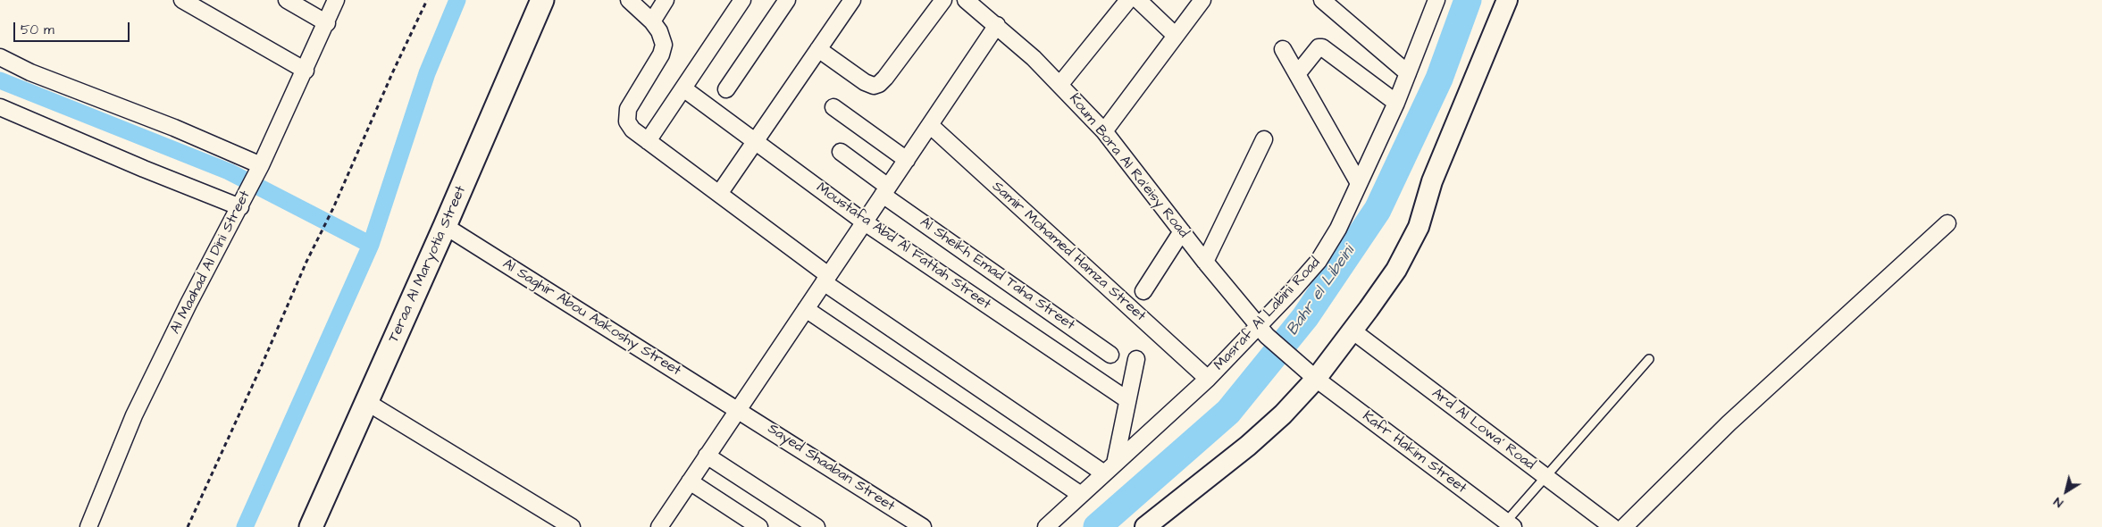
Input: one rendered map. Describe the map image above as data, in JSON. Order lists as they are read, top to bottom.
{
  "streets": {
    "main road": ["Teraa Al Maryotia Street"],
    "street": [
      "Koum Bora Al Ra'eisy Road",
      "Moustafa Abd Al Fattah Street",
      "Samir Mohamed Hamza Street",
      "Al Maahad Al Dini Street",
      "Al Sheikh Emad Taha Street",
      "Masraf Al Labini Road",
      "Al Saghir Abou Aakoshy Street",
      "Ard Al Lowa' Road",
      "Kafr Hakim Street",
      "Sayed Shaaban Street"
    ]
  },
  "crossings": [
    ["Koum Bora Al Ra'eisy Road", "Masraf Al Labini Road"],
    ["Koum Bora Al Ra'eisy Road", "Kafr Hakim Street"],
    ["Samir Mohamed Hamza Street", "Masraf Al Labini Road"],
    ["Teraa Al Maryotia Street", "Al Saghir Abou Aakoshy Street"],
    ["Masraf Al Labini Road", "Kafr Hakim Street"],
    ["Al Saghir Abou Aakoshy Street", "Sayed Shaaban Street"]
  ],
  "water": ["Bahr el Libeini"],
  "scale_bar": "50 m",
  "north": "bottom left"
}
